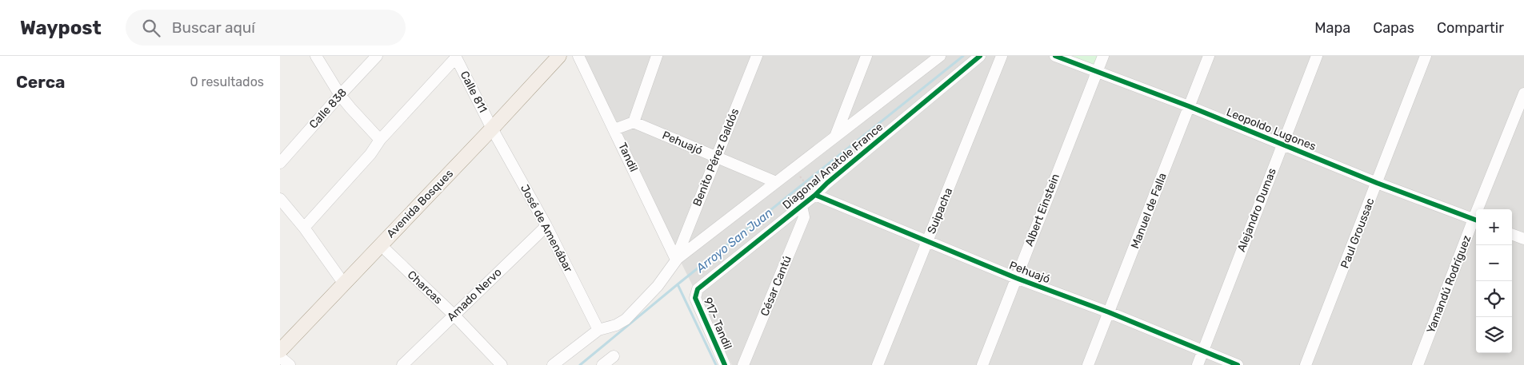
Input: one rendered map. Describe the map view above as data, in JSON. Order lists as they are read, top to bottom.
{
  "streets": {
    "main road": ["Avenida Bosques"],
    "street": [
      "Calle 811",
      "Calle 838",
      "Leopoldo Lugones",
      "Pehuajó",
      "Tandil",
      "Benito Pérez Galdós",
      "Diagonal Anatole France",
      "Albert Einstein",
      "Alejandro Dumas",
      "Suipacha",
      "Manuel de Falla",
      "José de Amenábar",
      "Paul Groussac",
      "Yamandú Rodríguez",
      "César Cantú",
      "Charcas",
      "Amado Nervo",
      "917- Tandil"
    ]
  },
  "crossings": [
    ["Calle 811", "Avenida Bosques"],
    ["Calle 811", "José de Amenábar"],
    ["Leopoldo Lugones", "Albert Einstein"],
    ["Leopoldo Lugones", "Alejandro Dumas"],
    ["Leopoldo Lugones", "Manuel de Falla"],
    ["Leopoldo Lugones", "Paul Groussac"],
    ["Leopoldo Lugones", "Yamandú Rodríguez"],
    ["Pehuajó", "Benito Pérez Galdós"],
    ["Pehuajó", "Diagonal Anatole France"],
    ["Pehuajó", "Albert Einstein"],
    ["Pehuajó", "Alejandro Dumas"],
    ["Pehuajó", "Suipacha"],
    ["Pehuajó", "Manuel de Falla"],
    ["Tandil", "Benito Pérez Galdós"],
    ["Tandil", "Diagonal Anatole France"],
    ["Benito Pérez Galdós", "Diagonal Anatole France"],
    ["Benito Pérez Galdós", "José de Amenábar"],
    ["Diagonal Anatole France", "César Cantú"],
    ["Diagonal Anatole France", "917- Tandil"],
    ["Avenida Bosques", "José de Amenábar"],
    ["Avenida Bosques", "Charcas"],
    ["José de Amenábar", "Amado Nervo"],
    ["Charcas", "Amado Nervo"]
  ],
  "water": ["Arroyo San Juan"],
  "page": {
    "header": "Waypost",
    "search": "Buscar aquí",
    "nav": ["Mapa", "Capas", "Compartir"],
    "heading": ["Cerca", "0 resultados"],
    "map_buttons": ["+", "−"]
  }
}
